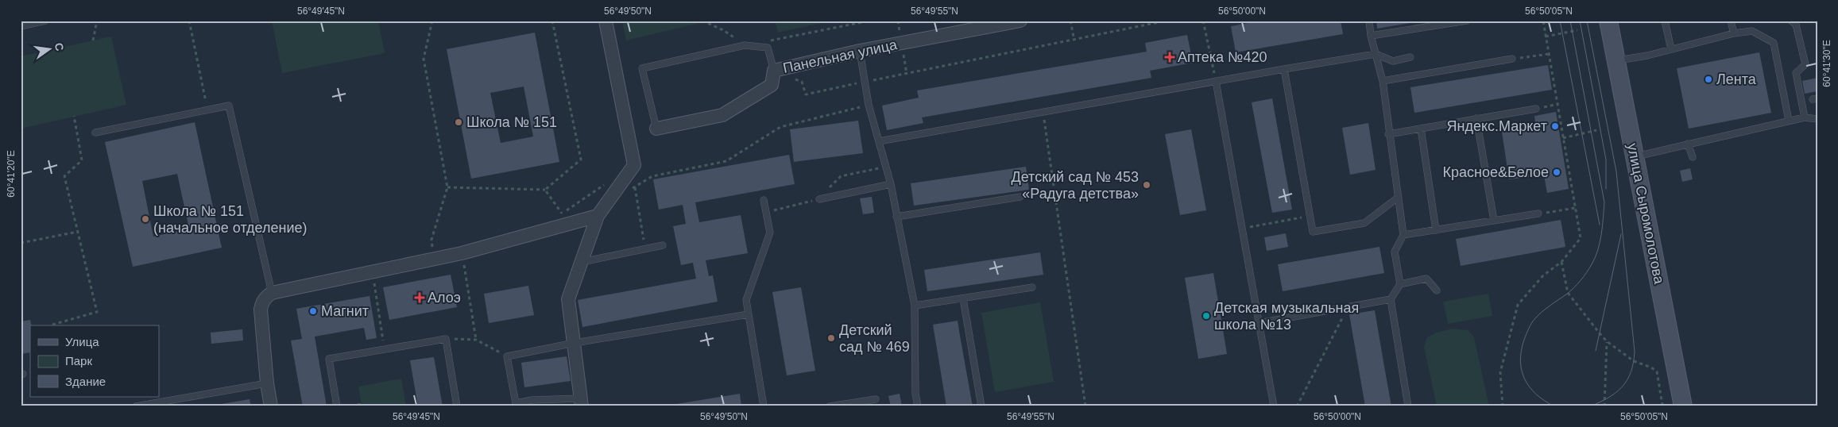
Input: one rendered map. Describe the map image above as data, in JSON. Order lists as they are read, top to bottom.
{
  "streets": {
    "street": ["Панельная улица", "улица Сыромолотова"]
  },
  "places": {
    "health": ["Аптека №420", "Алоэ"],
    "other": [
      "Лента",
      "Школа № 151",
      "Яндекс.Маркет",
      "Красное&Белое",
      "Детский сад № 453 «Радуга детства»",
      "Школа № 151 (начальное отделение)",
      "Магнит",
      "Детская музыкальная школа №13",
      "Детский сад № 469"
    ]
  },
  "legend": ["Улица", "Парк", "Здание"],
  "north": "right",
  "coordinates": [
    "56°49'45\"N",
    "56°49'50\"N",
    "56°49'55\"N",
    "56°50'00\"N",
    "56°50'05\"N",
    "60°41'30\"E",
    "60°41'20\"E"
  ]
}
